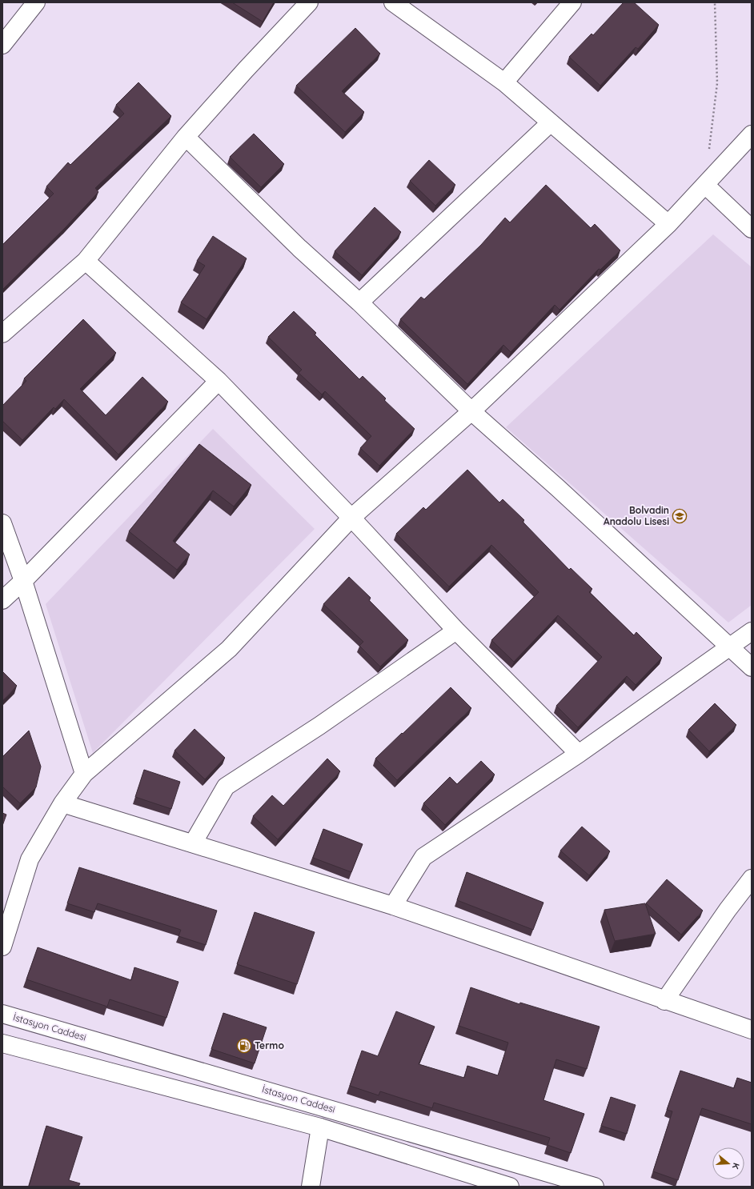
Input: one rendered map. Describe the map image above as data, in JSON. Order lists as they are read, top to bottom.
{
  "streets": {
    "street": ["İstasyon Caddesi"]
  },
  "places": {
    "school or university": ["Bolvadin Anadolu Lisesi"],
    "fuel station": ["Termo"]
  },
  "north": "right"
}
